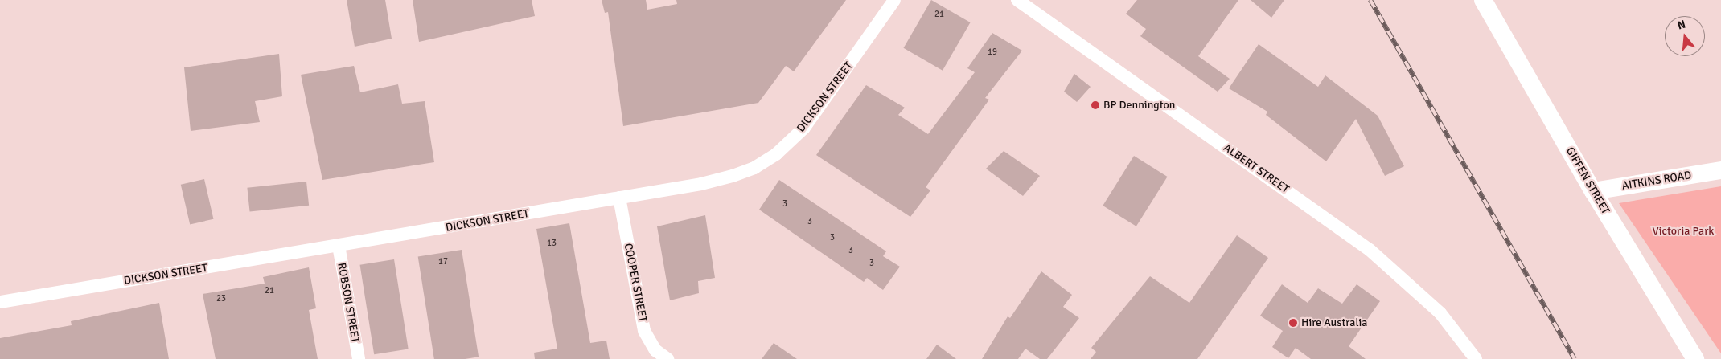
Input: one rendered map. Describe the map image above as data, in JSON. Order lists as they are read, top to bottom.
{
  "streets": {
    "street": [
      "DICKSON STREET",
      "ALBERT STREET",
      "GIFFEN STREET",
      "AITKINS ROAD",
      "COOPER STREET",
      "ROBSON STREET"
    ]
  },
  "crossings": [
    ["DICKSON STREET", "COOPER STREET"],
    ["DICKSON STREET", "ROBSON STREET"],
    ["GIFFEN STREET", "AITKINS ROAD"]
  ],
  "parks": ["Victoria Park"],
  "places": ["BP Dennington", "Hire Australia"],
  "house_numbers": [
    "21",
    "19",
    "3",
    "3",
    "3",
    "13",
    "3",
    "17",
    "3",
    "21",
    "23"
  ],
  "north": "top"
}
